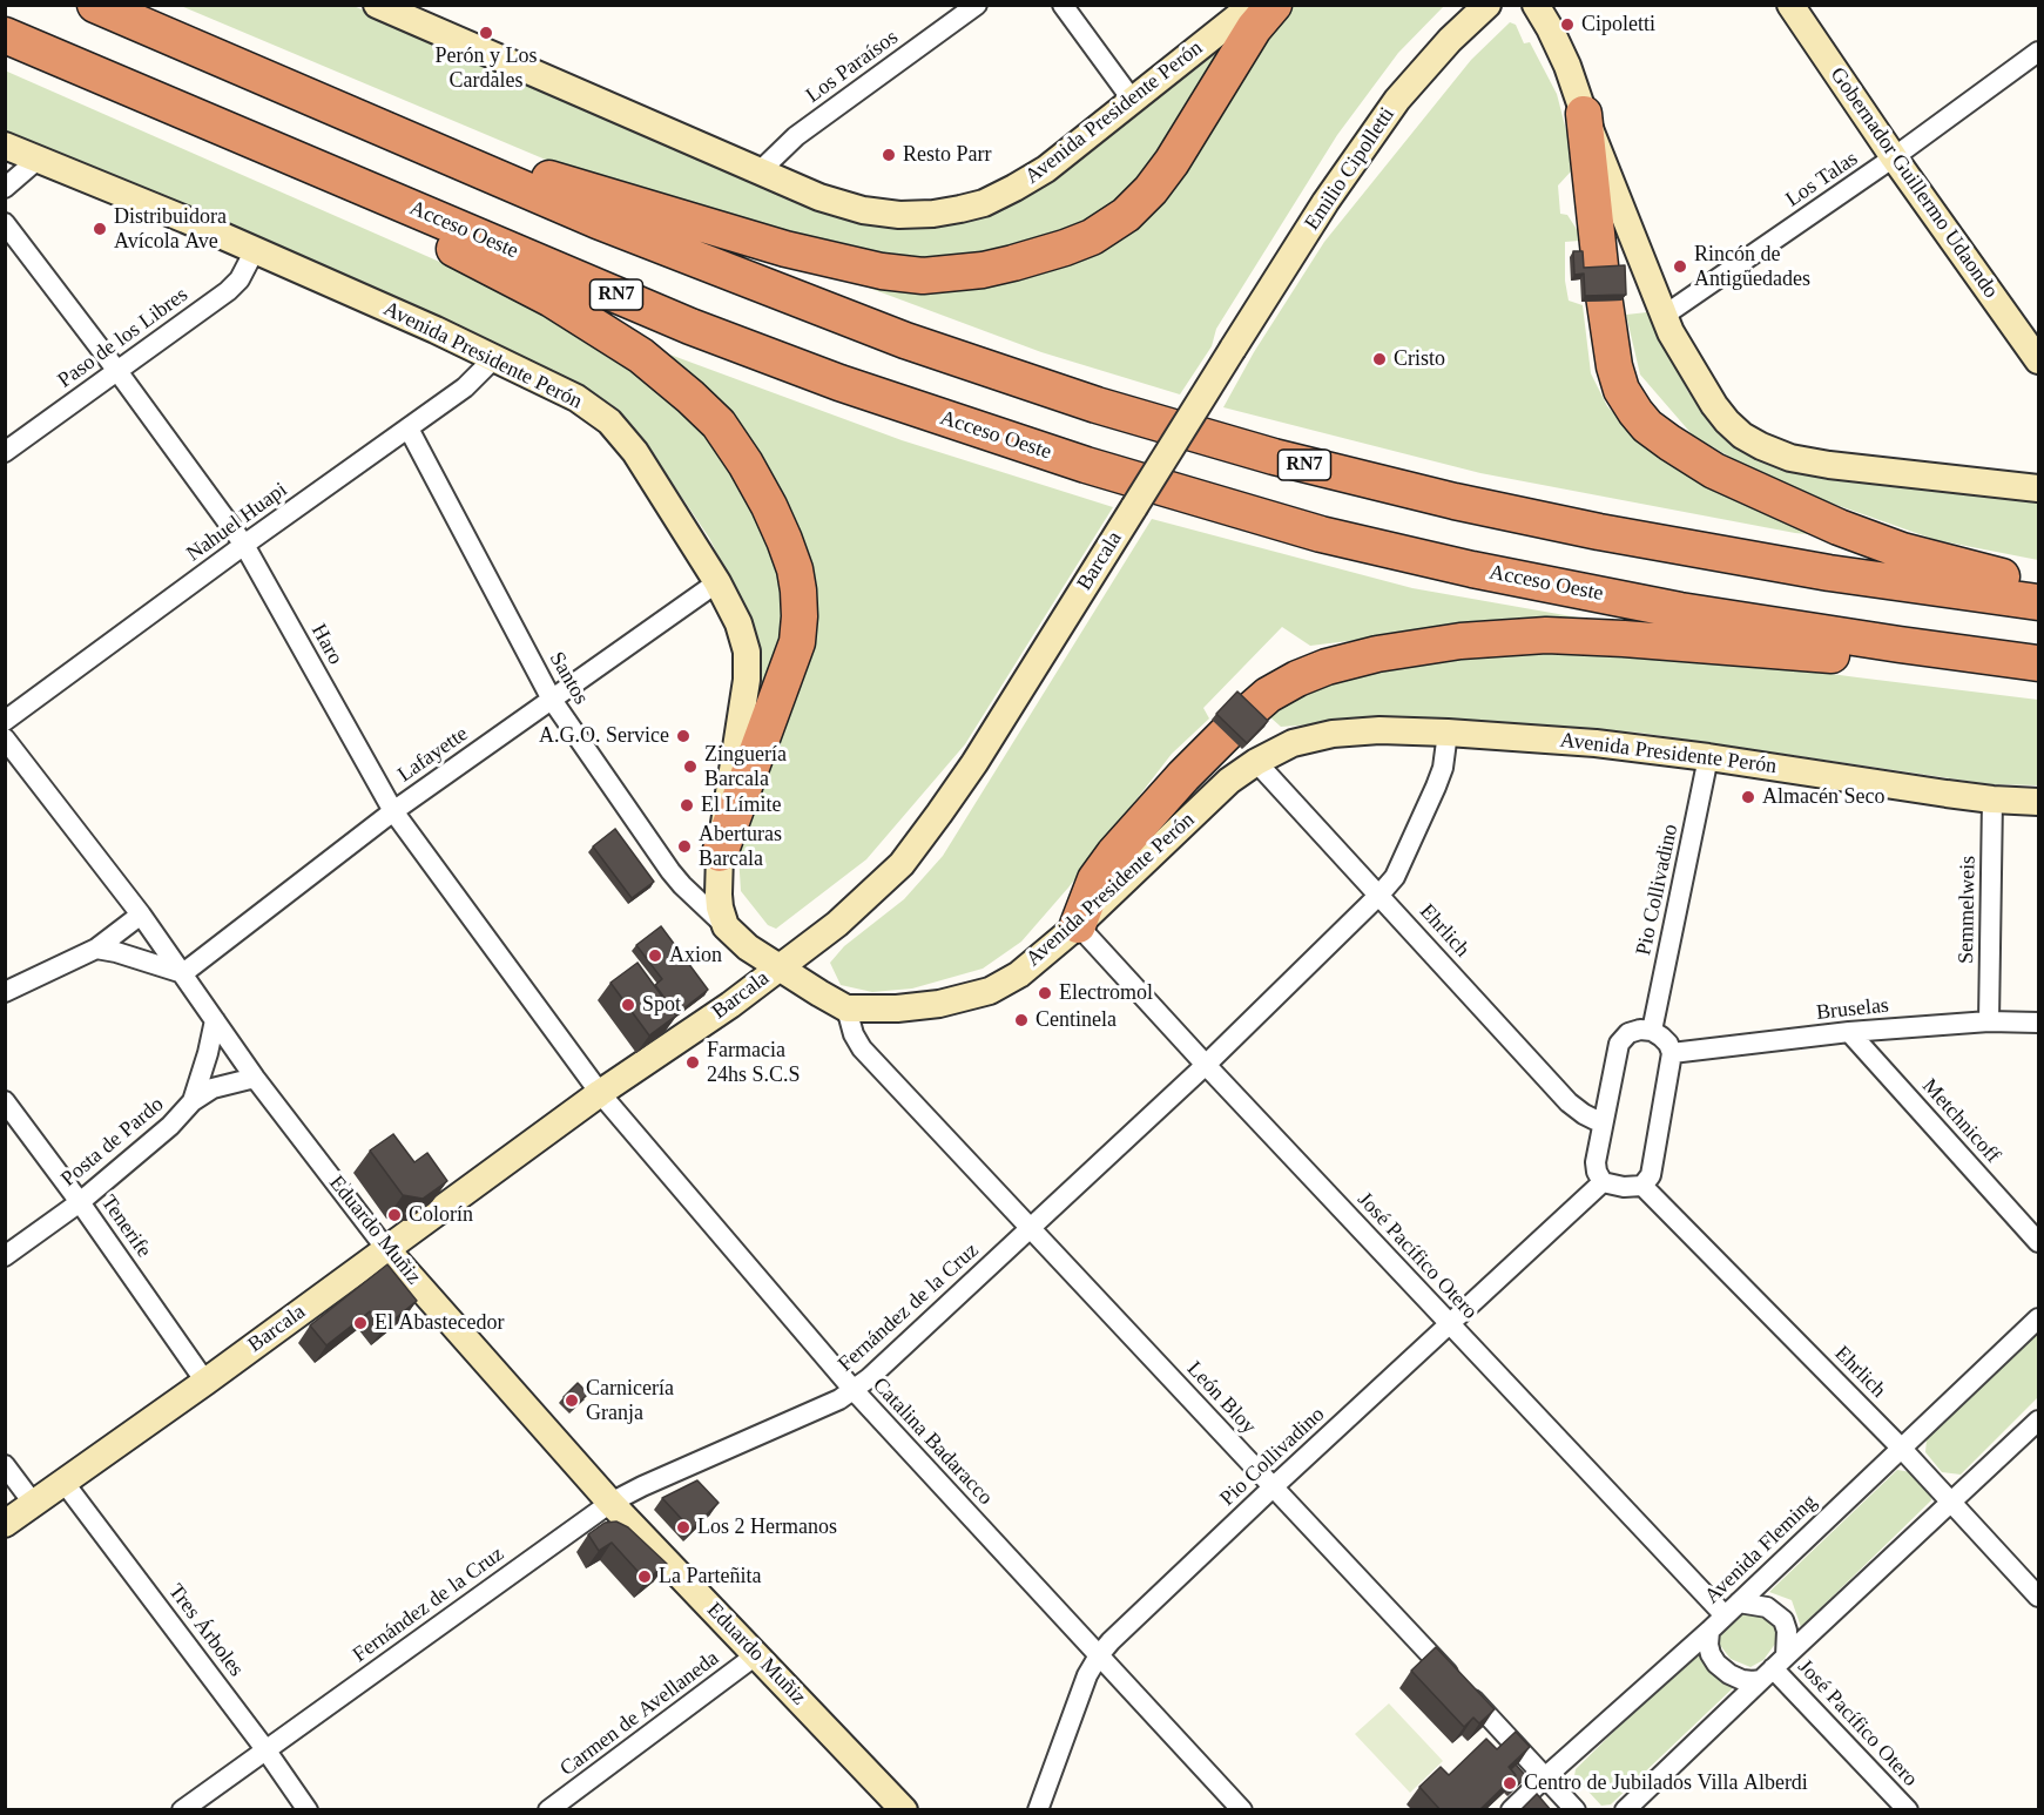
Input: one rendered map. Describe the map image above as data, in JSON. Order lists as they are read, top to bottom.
{
  "streets": {
    "highway": ["Acceso Oeste", "RN7"],
    "street": [
      "Los Paraísos",
      "Avenida Presidente Perón",
      "Emilio Cipolletti",
      "Los Talas",
      "Gobernador Guillermo Udaondo",
      "Paso de los Libres",
      "Nahuel Huapi",
      "Barcala",
      "Haro",
      "Santos",
      "Lafayette",
      "Pio Collivadino",
      "Semmelweis",
      "Ehrlich",
      "Bruselas",
      "Metchnicoff",
      "Posta de Pardo",
      "Tenerife",
      "Eduardo Muñiz",
      "José Pacífico Otero",
      "Fernández de la Cruz",
      "León Bloy",
      "Catalina Badaracco",
      "Avenida Fleming",
      "Tres Árboles",
      "Carmen de Avellaneda"
    ]
  },
  "crossings": [
    ["Los Paraísos", "Avenida Presidente Perón"],
    ["Avenida Presidente Perón", "Paso de los Libres"],
    ["Avenida Presidente Perón", "Nahuel Huapi"],
    ["Avenida Presidente Perón", "Santos"],
    ["Avenida Presidente Perón", "Lafayette"],
    ["Avenida Presidente Perón", "Pio Collivadino"],
    ["Avenida Presidente Perón", "Semmelweis"],
    ["Avenida Presidente Perón", "Ehrlich"],
    ["Avenida Presidente Perón", "José Pacífico Otero"],
    ["Avenida Presidente Perón", "Fernández de la Cruz"],
    ["Avenida Presidente Perón", "León Bloy"],
    ["Emilio Cipolletti", "Barcala"],
    ["Los Talas", "Gobernador Guillermo Udaondo"],
    ["Paso de los Libres", "Haro"],
    ["Nahuel Huapi", "Haro"],
    ["Nahuel Huapi", "Santos"],
    ["Barcala", "Haro"],
    ["Barcala", "Tenerife"],
    ["Barcala", "Eduardo Muñiz"],
    ["Barcala", "Catalina Badaracco"],
    ["Barcala", "Tres Árboles"],
    ["Haro", "Lafayette"],
    ["Haro", "Catalina Badaracco"],
    ["Santos", "Lafayette"],
    ["Lafayette", "Eduardo Muñiz"],
    ["Pio Collivadino", "José Pacífico Otero"],
    ["Pio Collivadino", "León Bloy"],
    ["Pio Collivadino", "Catalina Badaracco"],
    ["Semmelweis", "Bruselas"],
    ["Ehrlich", "Fernández de la Cruz"],
    ["Ehrlich", "Avenida Fleming"],
    ["Bruselas", "Metchnicoff"],
    ["Posta de Pardo", "Tenerife"],
    ["Posta de Pardo", "Eduardo Muñiz"],
    ["Eduardo Muñiz", "Fernández de la Cruz"],
    ["Eduardo Muñiz", "Carmen de Avellaneda"],
    ["José Pacífico Otero", "Fernández de la Cruz"],
    ["José Pacífico Otero", "Avenida Fleming"],
    ["Fernández de la Cruz", "León Bloy"],
    ["Fernández de la Cruz", "Catalina Badaracco"],
    ["Fernández de la Cruz", "Tres Árboles"],
    ["León Bloy", "Avenida Fleming"]
  ],
  "places": [
    "Cipoletti",
    "Perón y Los Cardales",
    "Resto Parr",
    "Distribuidora Avícola Ave",
    "Rincón de Antigüedades",
    "Cristo",
    "A.G.O. Service",
    "Zinguería Barcala",
    "Almacén Seco",
    "El Límite",
    "Aberturas Barcala",
    "Axion",
    "Electromol",
    "Spot",
    "Centinela",
    "Farmacia 24hs S.C.S",
    "Colorín",
    "El Abastecedor",
    "Carnicería Granja",
    "Los 2 Hermanos",
    "La Parteñita",
    "Centro de Jubilados Villa Alberdi"
  ]
}
